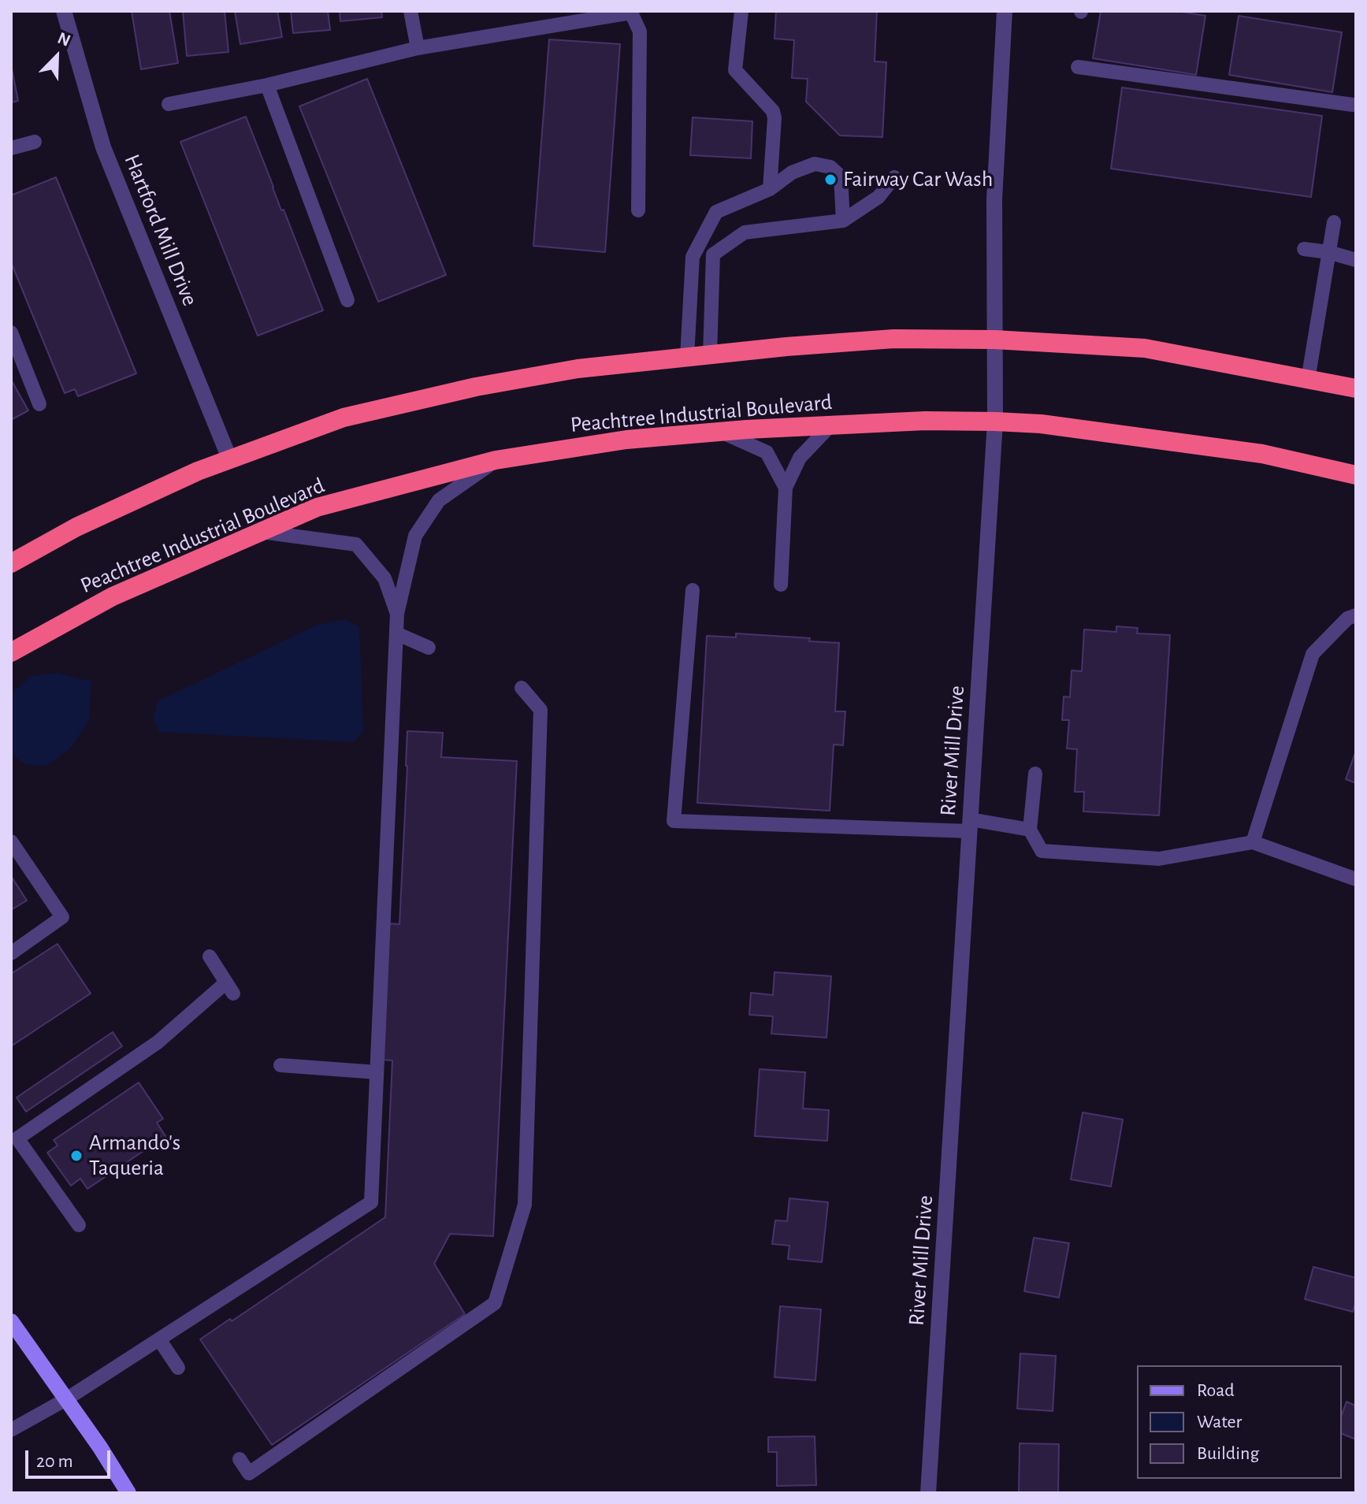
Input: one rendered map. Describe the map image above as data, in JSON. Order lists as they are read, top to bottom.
{
  "streets": {
    "highway": ["Peachtree Industrial Boulevard"],
    "street": ["Hartford Mill Drive", "River Mill Drive"]
  },
  "crossings": [
    ["Peachtree Industrial Boulevard", "River Mill Drive"]
  ],
  "places": ["Fairway Car Wash", "Armando's Taqueria"],
  "legend": ["Road", "Water", "Building"],
  "scale_bar": "20 m",
  "north": "top right"
}
